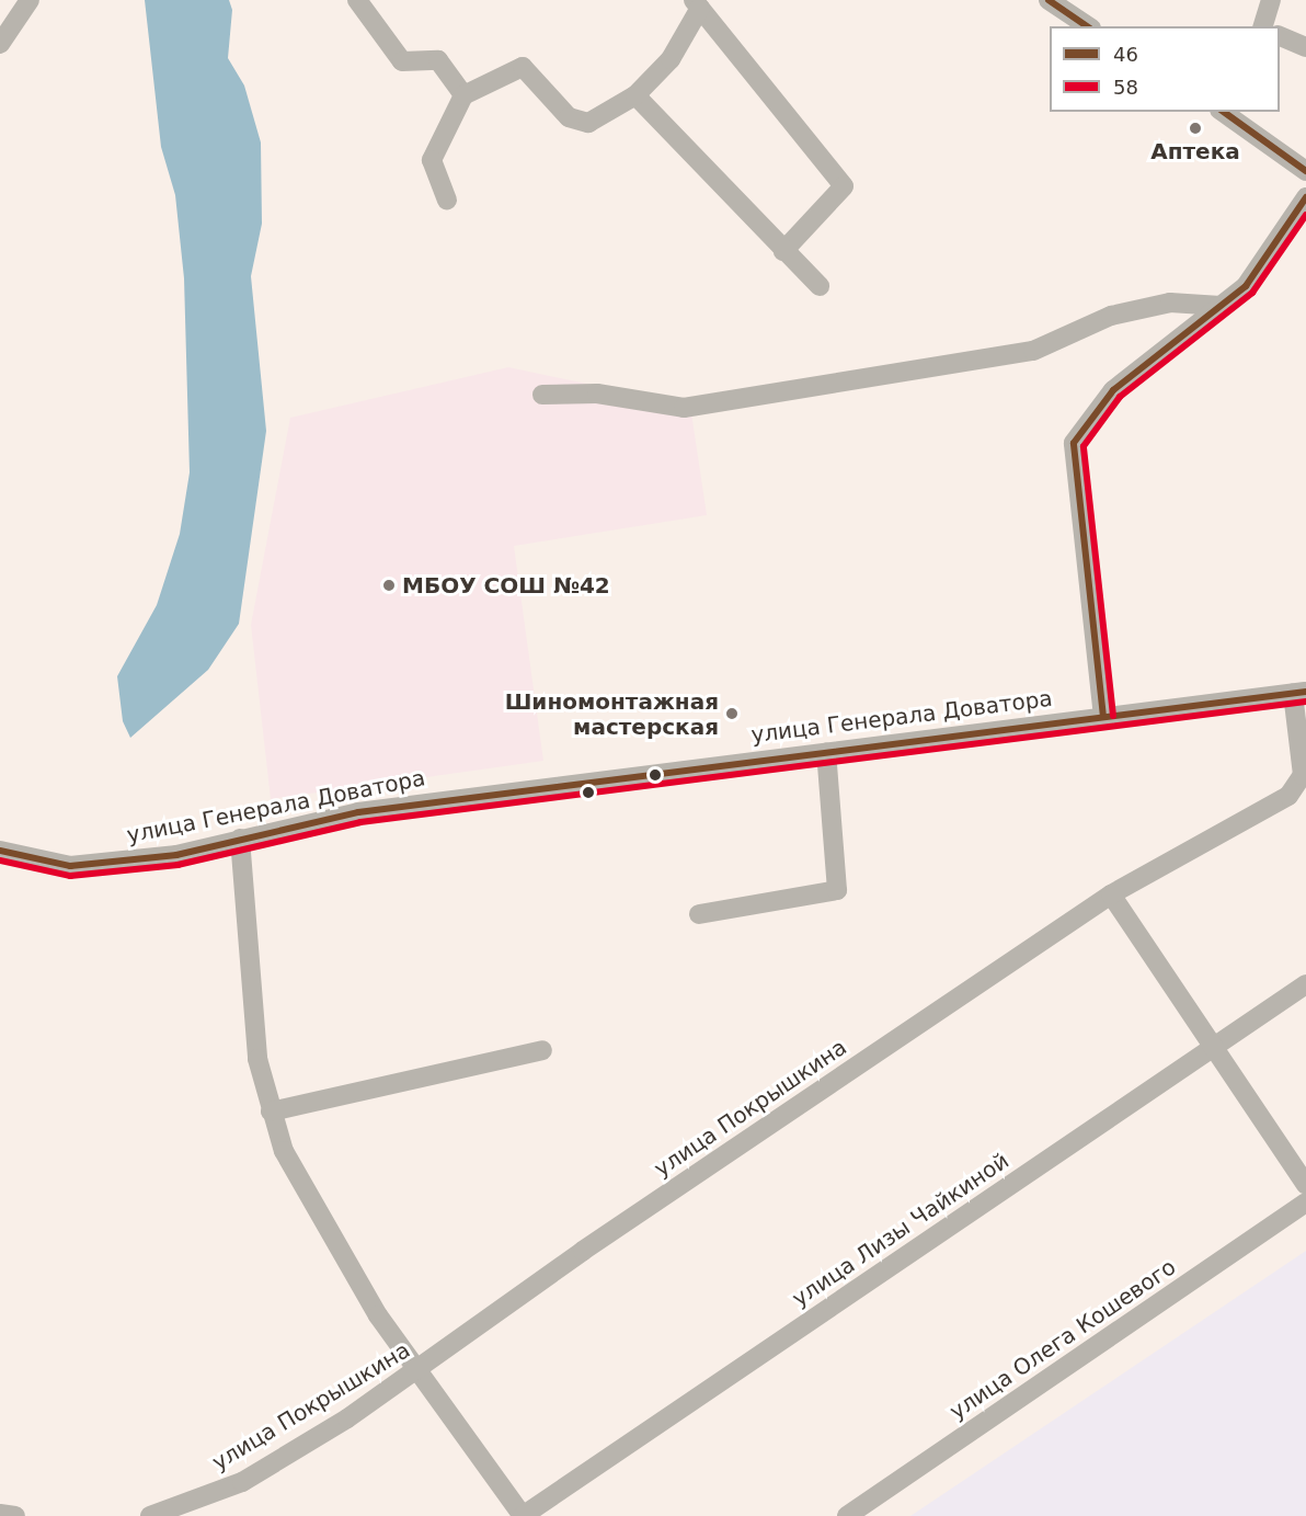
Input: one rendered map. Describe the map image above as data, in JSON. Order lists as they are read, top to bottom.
{
  "streets": {
    "street": [
      "улица Генерала Доватора",
      "улица Покрышкина",
      "улица Лизы Чайкиной",
      "улица Олега Кошевого"
    ]
  },
  "crossings": [
    ["улица Генерала Доватора", "улица Покрышкина"]
  ],
  "places": ["Аптека", "МБОУ СОШ №42", "Шиномонтажная мастерская"],
  "lines": ["transit line 46", "transit line 58"],
  "legend": ["46", "58"]
}
